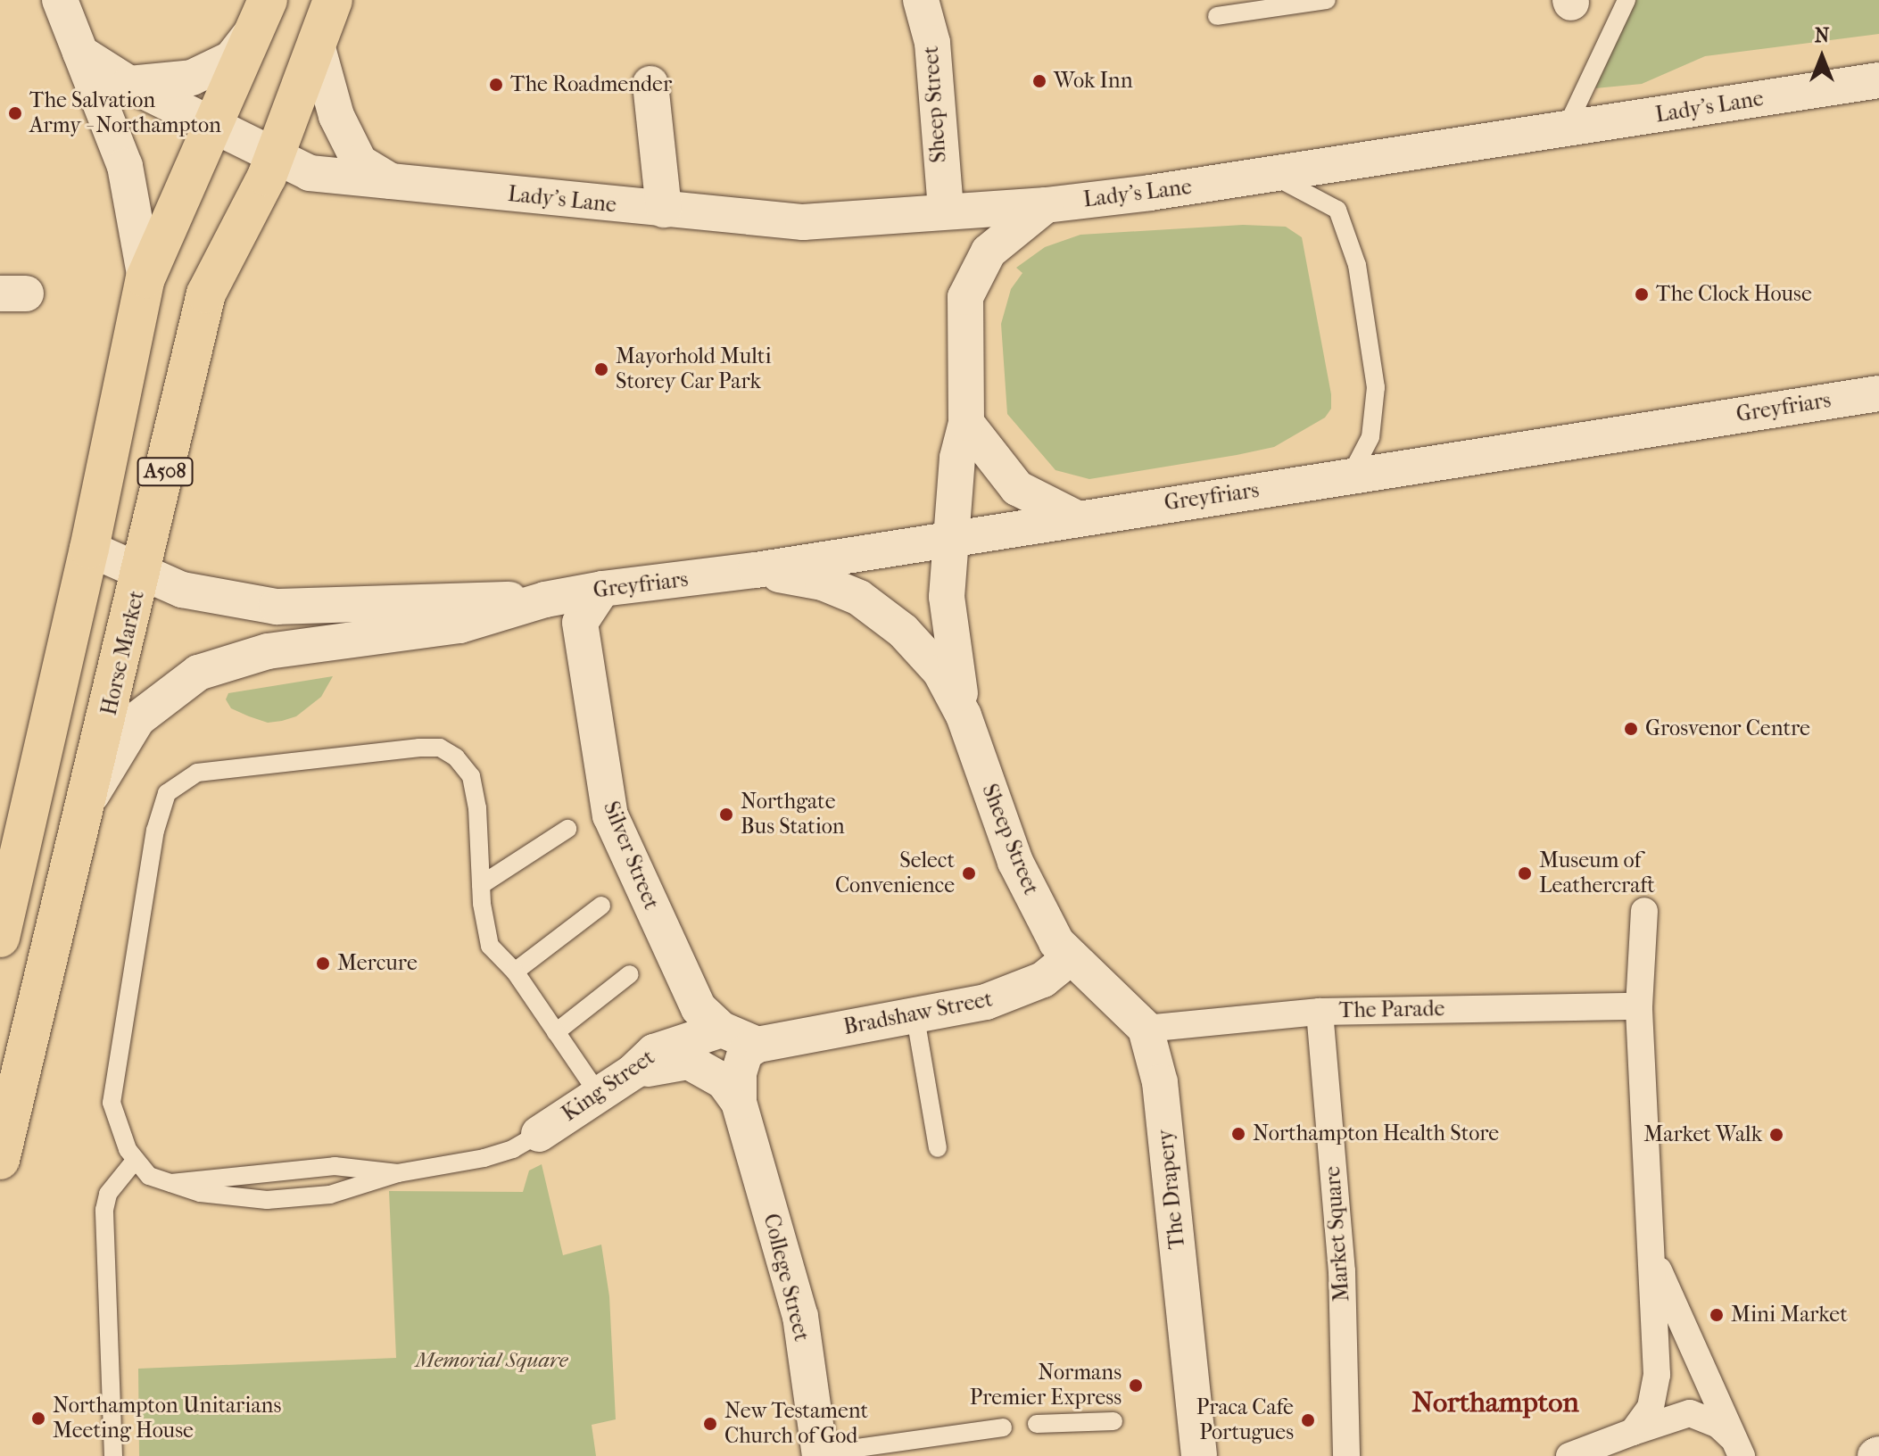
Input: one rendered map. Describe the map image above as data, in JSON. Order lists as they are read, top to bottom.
{
  "streets": {
    "highway": ["A508", "Horse Market"],
    "street": [
      "Sheep Street",
      "Lady's Lane",
      "Greyfriars",
      "Silver Street",
      "The Parade",
      "Bradshaw Street",
      "King Street",
      "The Drapery",
      "Market Square",
      "College Street"
    ]
  },
  "crossings": [
    ["Sheep Street", "Lady's Lane"],
    ["Sheep Street", "Greyfriars"],
    ["Sheep Street", "Bradshaw Street"],
    ["Sheep Street", "The Drapery"],
    ["Lady's Lane", "A508"],
    ["Lady's Lane", "Horse Market"],
    ["Greyfriars", "A508"],
    ["Greyfriars", "Horse Market"],
    ["Greyfriars", "Silver Street"],
    ["A508", "Horse Market"],
    ["Silver Street", "Bradshaw Street"],
    ["Silver Street", "King Street"],
    ["Silver Street", "College Street"],
    ["The Parade", "The Drapery"],
    ["The Parade", "Market Square"],
    ["Bradshaw Street", "The Drapery"],
    ["Bradshaw Street", "College Street"],
    ["King Street", "College Street"]
  ],
  "districts": ["Northampton"],
  "parks": ["Memorial Square"],
  "places": [
    "Wok Inn",
    "The Roadmender",
    "The Salvation Army - Northampton",
    "The Clock House",
    "Mayorhold Multi Storey Car Park",
    "Grosvenor Centre",
    "Northgate Bus Station",
    "Select Convenience",
    "Museum of Leathercraft",
    "Mercure",
    "Northampton Health Store",
    "Market Walk",
    "Mini Market",
    "Normans Premier Express",
    "Northampton Unitarians Meeting House",
    "Praca Cafe Portugues",
    "New Testament Church of God"
  ],
  "north": "top"
}
